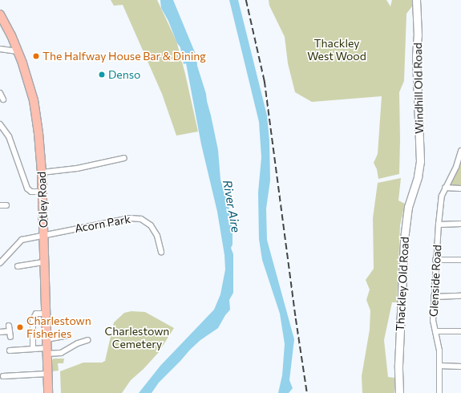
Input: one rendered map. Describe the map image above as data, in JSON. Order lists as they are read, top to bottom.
{
  "streets": {
    "main road": ["Otley Road"],
    "street": [
      "Windhill Old Road",
      "Acorn Park",
      "Glenside Road",
      "Thackley Old Road"
    ]
  },
  "crossings": [
    ["Windhill Old Road", "Thackley Old Road"],
    ["Otley Road", "Acorn Park"]
  ],
  "water": ["River Aire"],
  "parks": ["Thackley West Wood", "Charlestown Cemetery"],
  "places": ["The Halfway House Bar & Dining", "Denso", "Charlestown Fisheries"]
}
